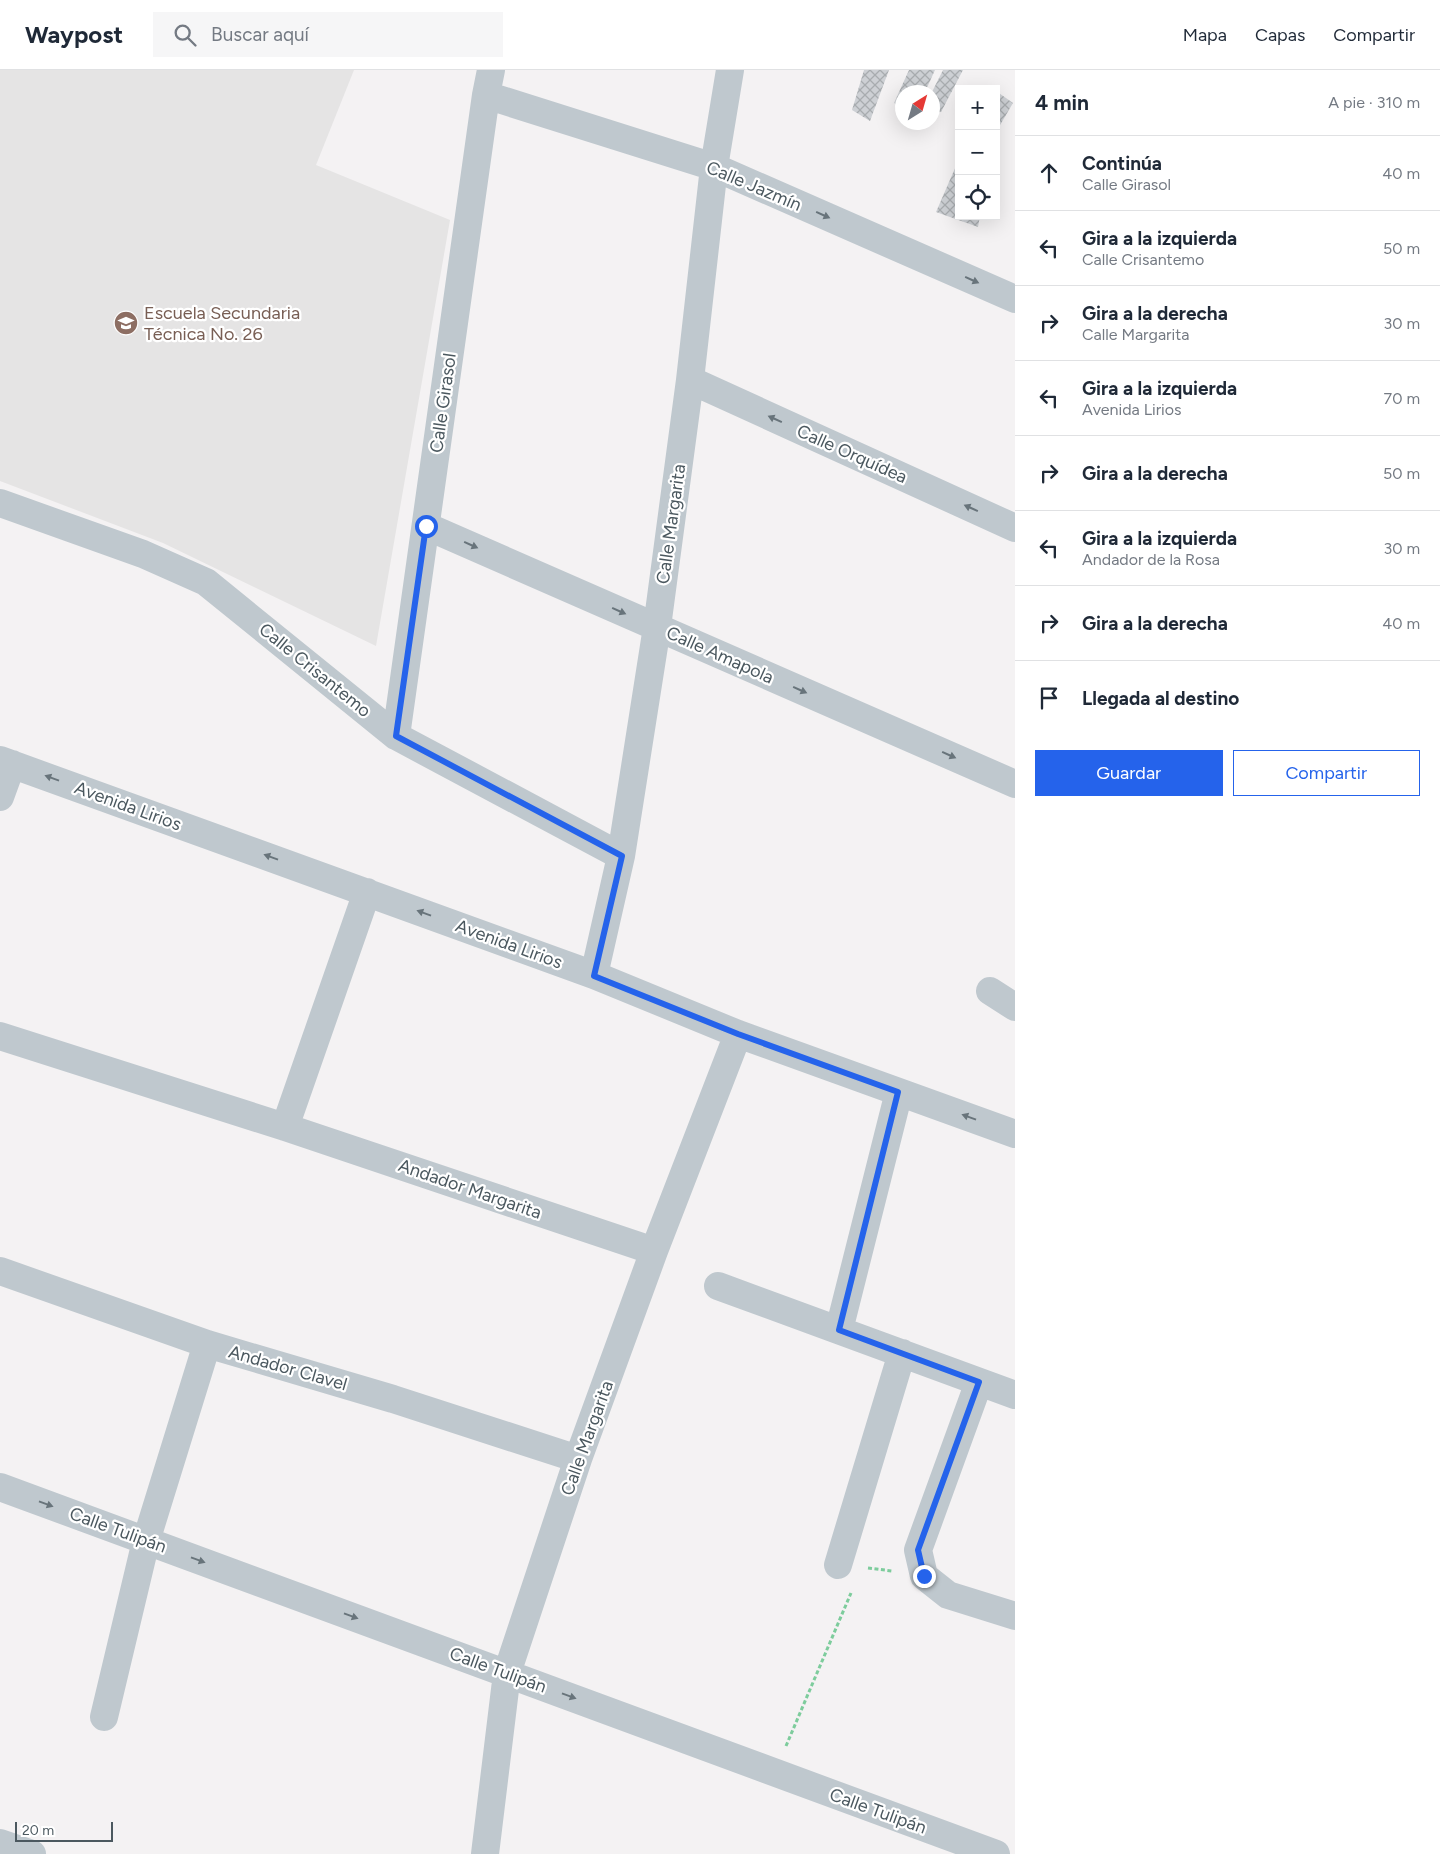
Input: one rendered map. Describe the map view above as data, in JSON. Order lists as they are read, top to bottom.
{
  "streets": {
    "street": [
      "Calle Jazmín",
      "Calle Girasol",
      "Calle Orquídea",
      "Calle Margarita",
      "Calle Amapola",
      "Calle Crisantemo",
      "Avenida Lirios",
      "Andador Margarita",
      "Andador Clavel",
      "Calle Tulipán"
    ]
  },
  "crossings": [
    ["Calle Jazmín", "Calle Girasol"],
    ["Calle Jazmín", "Calle Margarita"],
    ["Calle Girasol", "Calle Amapola"],
    ["Calle Girasol", "Calle Crisantemo"],
    ["Calle Orquídea", "Calle Margarita"],
    ["Calle Margarita", "Calle Amapola"],
    ["Calle Margarita", "Calle Crisantemo"],
    ["Calle Margarita", "Avenida Lirios"],
    ["Calle Margarita", "Andador Margarita"],
    ["Calle Margarita", "Andador Clavel"],
    ["Calle Margarita", "Calle Tulipán"]
  ],
  "one_way": [
    "Calle Jazmín",
    "Calle Orquídea",
    "Calle Amapola",
    "Avenida Lirios",
    "Calle Tulipán"
  ],
  "places": {
    "school or university": ["Escuela Secundaria Técnica No. 26"]
  },
  "scale_bar": "20 m",
  "north": "top right",
  "page": {
    "header": "Waypost",
    "search": "Buscar aquí",
    "nav": ["Mapa", "Capas", "Compartir"],
    "heading": ["4 min", "A pie · 310 m"],
    "map_buttons": ["+", "−"],
    "list": [
      ["Continúa", "Calle Girasol", "40 m"],
      ["Gira a la izquierda", "Calle Crisantemo", "50 m"],
      ["Gira a la derecha", "Calle Margarita", "30 m"],
      ["Gira a la izquierda", "Avenida Lirios", "70 m"],
      ["Gira a la derecha", "50 m"],
      ["Gira a la izquierda", "Andador de la Rosa", "30 m"],
      ["Gira a la derecha", "40 m"],
      "Llegada al destino"
    ],
    "buttons": ["Guardar", "Compartir"],
    "scale": "20 m"
  }
}
